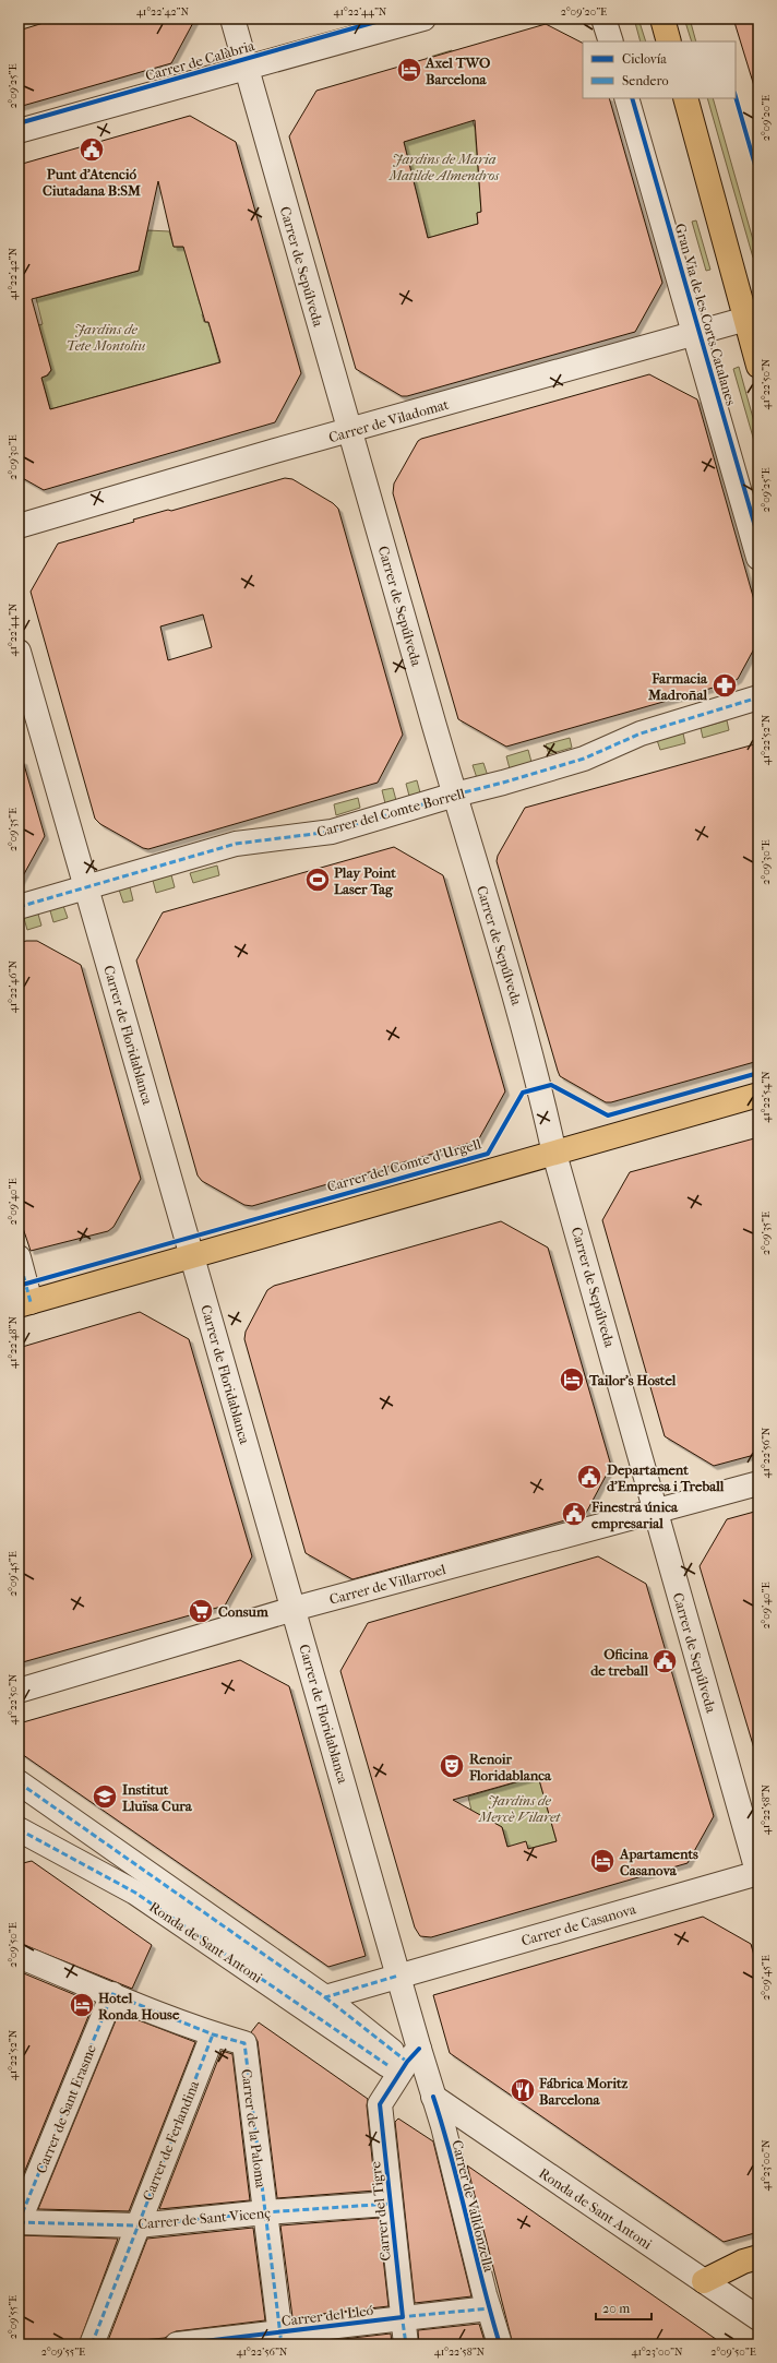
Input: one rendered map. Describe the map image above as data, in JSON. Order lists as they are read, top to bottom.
{
  "streets": {
    "main road": ["Carrer del Comte d'Urgell"],
    "street": [
      "Carrer de Calàbria",
      "Carrer de Sepúlveda",
      "Carrer de Viladomat",
      "Carrer del Comte Borrell",
      "Carrer de Floridablanca",
      "Carrer de Villarroel",
      "Carrer de Casanova",
      "Ronda de Sant Antoni",
      "Carrer de Sant Erasme",
      "Carrer de la Paloma",
      "Carrer de Ferlandina",
      "Carrer de Valldonzella",
      "Carrer del Tigre",
      "Carrer de Sant Vicenç",
      "Carrer del Lleó"
    ],
    "cycle path": ["Gran Via de les Corts Catalanes"]
  },
  "crossings": [
    ["Carrer de Calàbria", "Carrer de Sepúlveda"],
    ["Carrer de Sepúlveda", "Carrer de Viladomat"],
    ["Carrer de Sepúlveda", "Carrer del Comte Borrell"],
    ["Carrer de Sepúlveda", "Carrer del Comte d'Urgell"],
    ["Carrer de Sepúlveda", "Carrer de Villarroel"],
    ["Carrer de Sepúlveda", "Carrer de Casanova"],
    ["Carrer del Comte Borrell", "Carrer de Floridablanca"],
    ["Carrer de Floridablanca", "Carrer del Comte d'Urgell"],
    ["Carrer de Floridablanca", "Carrer de Villarroel"],
    ["Carrer de Floridablanca", "Carrer de Casanova"],
    ["Carrer de Floridablanca", "Ronda de Sant Antoni"],
    ["Carrer de Floridablanca", "Carrer de Valldonzella"],
    ["Carrer de Floridablanca", "Carrer del Tigre"],
    ["Ronda de Sant Antoni", "Carrer de Valldonzella"],
    ["Ronda de Sant Antoni", "Carrer del Tigre"],
    ["Carrer de Sant Erasme", "Carrer de Sant Vicenç"],
    ["Carrer de la Paloma", "Carrer de Ferlandina"],
    ["Carrer de la Paloma", "Carrer de Sant Vicenç"],
    ["Carrer de la Paloma", "Carrer del Lleó"],
    ["Carrer de Ferlandina", "Carrer de Sant Vicenç"],
    ["Carrer de Valldonzella", "Carrer del Lleó"],
    ["Carrer del Tigre", "Carrer de Sant Vicenç"],
    ["Carrer del Tigre", "Carrer del Lleó"]
  ],
  "parks": ["Jardins de Maria Matilde Almendros", "Jardins de Tete Montoliu", "Jardins de Mercè Vilaret"],
  "places": {
    "hotel": [
      "Axel TWO Barcelona",
      "Tailor's Hostel",
      "Apartaments Casanova",
      "Hotel Ronda House"
    ],
    "public building": [
      "Punt d'Atenció Ciutadana B:SM",
      "Departament d'Empresa i Treball",
      "Finestra única empresarial",
      "Oficina de treball"
    ],
    "pharmacy": ["Farmacia Madroñal"],
    "sports": ["Play Point Laser Tag"],
    "supermarket": ["Consum"],
    "theatre": ["Renoir Floridablanca"],
    "school or university": ["Institut Lluïsa Cura"],
    "restaurant": ["Fábrica Moritz Barcelona"]
  },
  "legend": ["Ciclovía", "Sendero"],
  "scale_bar": "20 m",
  "coordinates": [
    "41°22'42\"N",
    "41°22'44\"N",
    "2°09'20\"E",
    "2°09'25\"E",
    "41°22'50\"N",
    "2°09'30\"E",
    "41°22'52\"N",
    "2°09'35\"E",
    "41°22'46\"N",
    "41°22'54\"N",
    "2°09'40\"E",
    "41°22'48\"N",
    "41°22'56\"N",
    "2°09'45\"E",
    "41°22'58\"N",
    "2°09'50\"E",
    "41°23'00\"N",
    "2°09'55\"E"
  ]
}
